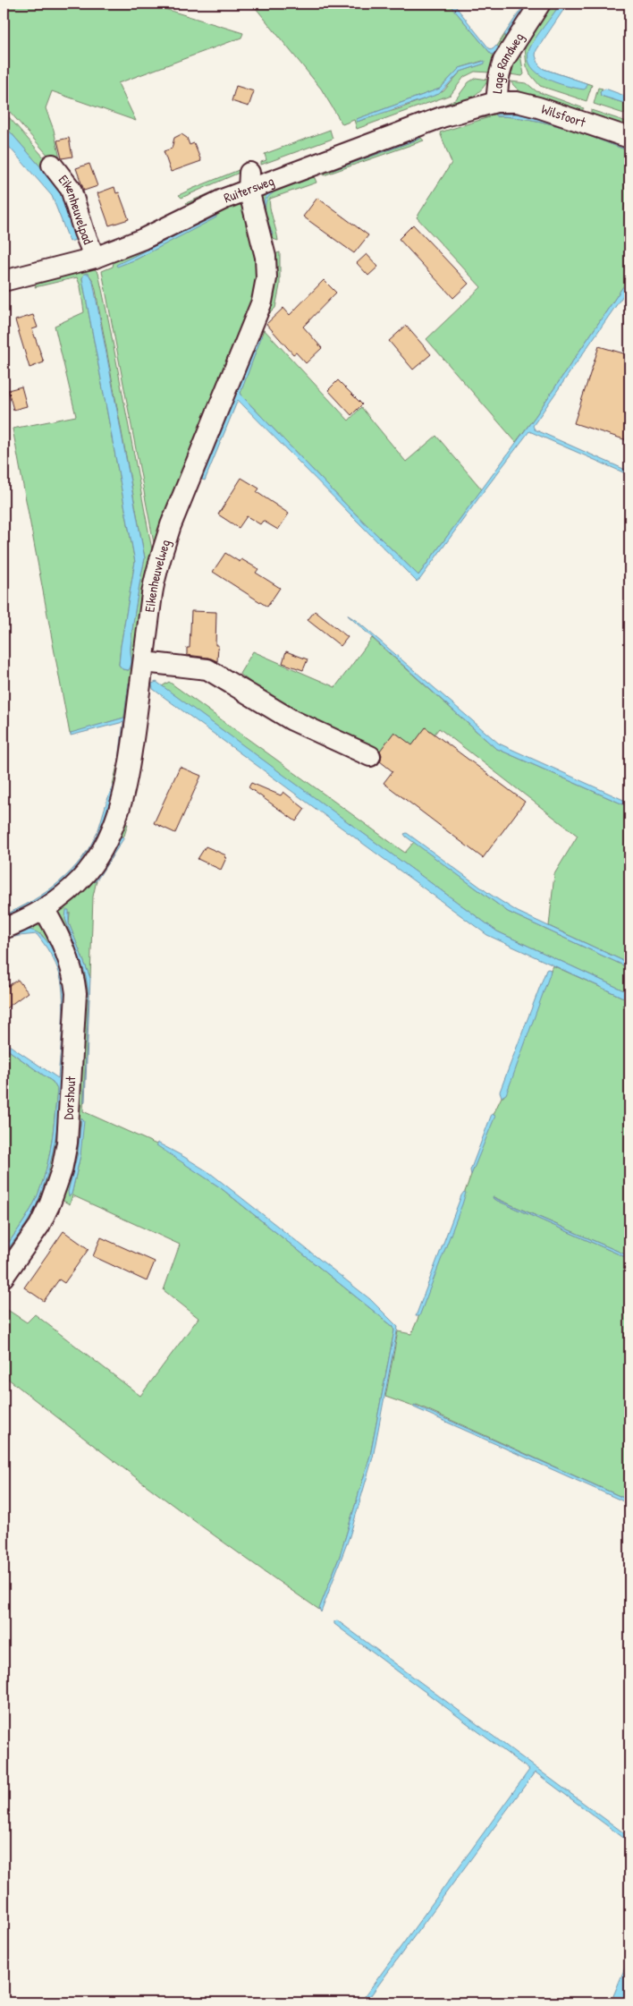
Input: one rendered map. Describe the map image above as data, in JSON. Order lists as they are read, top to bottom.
{
  "streets": {
    "street": [
      "Lage Randweg",
      "Wilsfoort",
      "Ruitersweg",
      "Eikenheuvelpad",
      "Eikenheuvelweg",
      "Dorshout"
    ]
  },
  "crossings": [
    ["Lage Randweg", "Wilsfoort"],
    ["Lage Randweg", "Ruitersweg"],
    ["Wilsfoort", "Ruitersweg"],
    ["Ruitersweg", "Eikenheuvelpad"],
    ["Ruitersweg", "Eikenheuvelweg"],
    ["Eikenheuvelweg", "Dorshout"]
  ]
}
